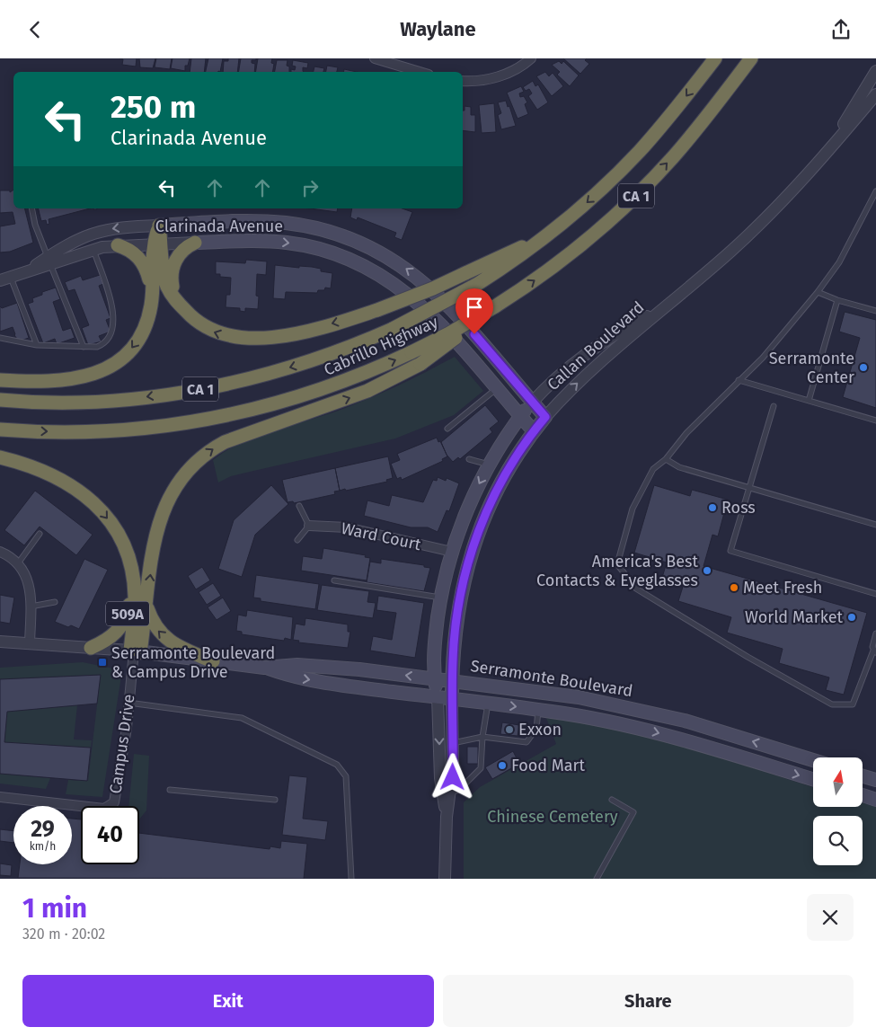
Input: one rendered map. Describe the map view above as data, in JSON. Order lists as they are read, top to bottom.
{
  "streets": {
    "highway": ["CA 1", "Cabrillo Highway", "509A"],
    "main road": ["Clarinada Avenue", "Callan Boulevard", "Serramonte Boulevard"],
    "street": ["Ward Court", "Campus Drive"]
  },
  "crossings": [
    ["Clarinada Avenue", "Callan Boulevard"],
    ["Callan Boulevard", "Ward Court"],
    ["Callan Boulevard", "Serramonte Boulevard"],
    ["509A", "Serramonte Boulevard"],
    ["509A", "Campus Drive"],
    ["Serramonte Boulevard", "Campus Drive"]
  ],
  "parks": ["Chinese Cemetery"],
  "places": {
    "other": [
      "Serramonte Center",
      "Ross",
      "America's Best Contacts & Eyeglasses",
      "Meet Fresh",
      "World Market",
      "Exxon",
      "Food Mart"
    ],
    "transit": ["Serramonte Boulevard & Campus Drive"]
  },
  "north": "top",
  "page": {
    "header": "Waylane",
    "turn": ["250 m", "Clarinada Avenue"],
    "speed": "29 km/h",
    "limit": "40",
    "heading": ["1 min", "320 m · 20:02"],
    "buttons": ["Exit", "Share"]
  }
}
